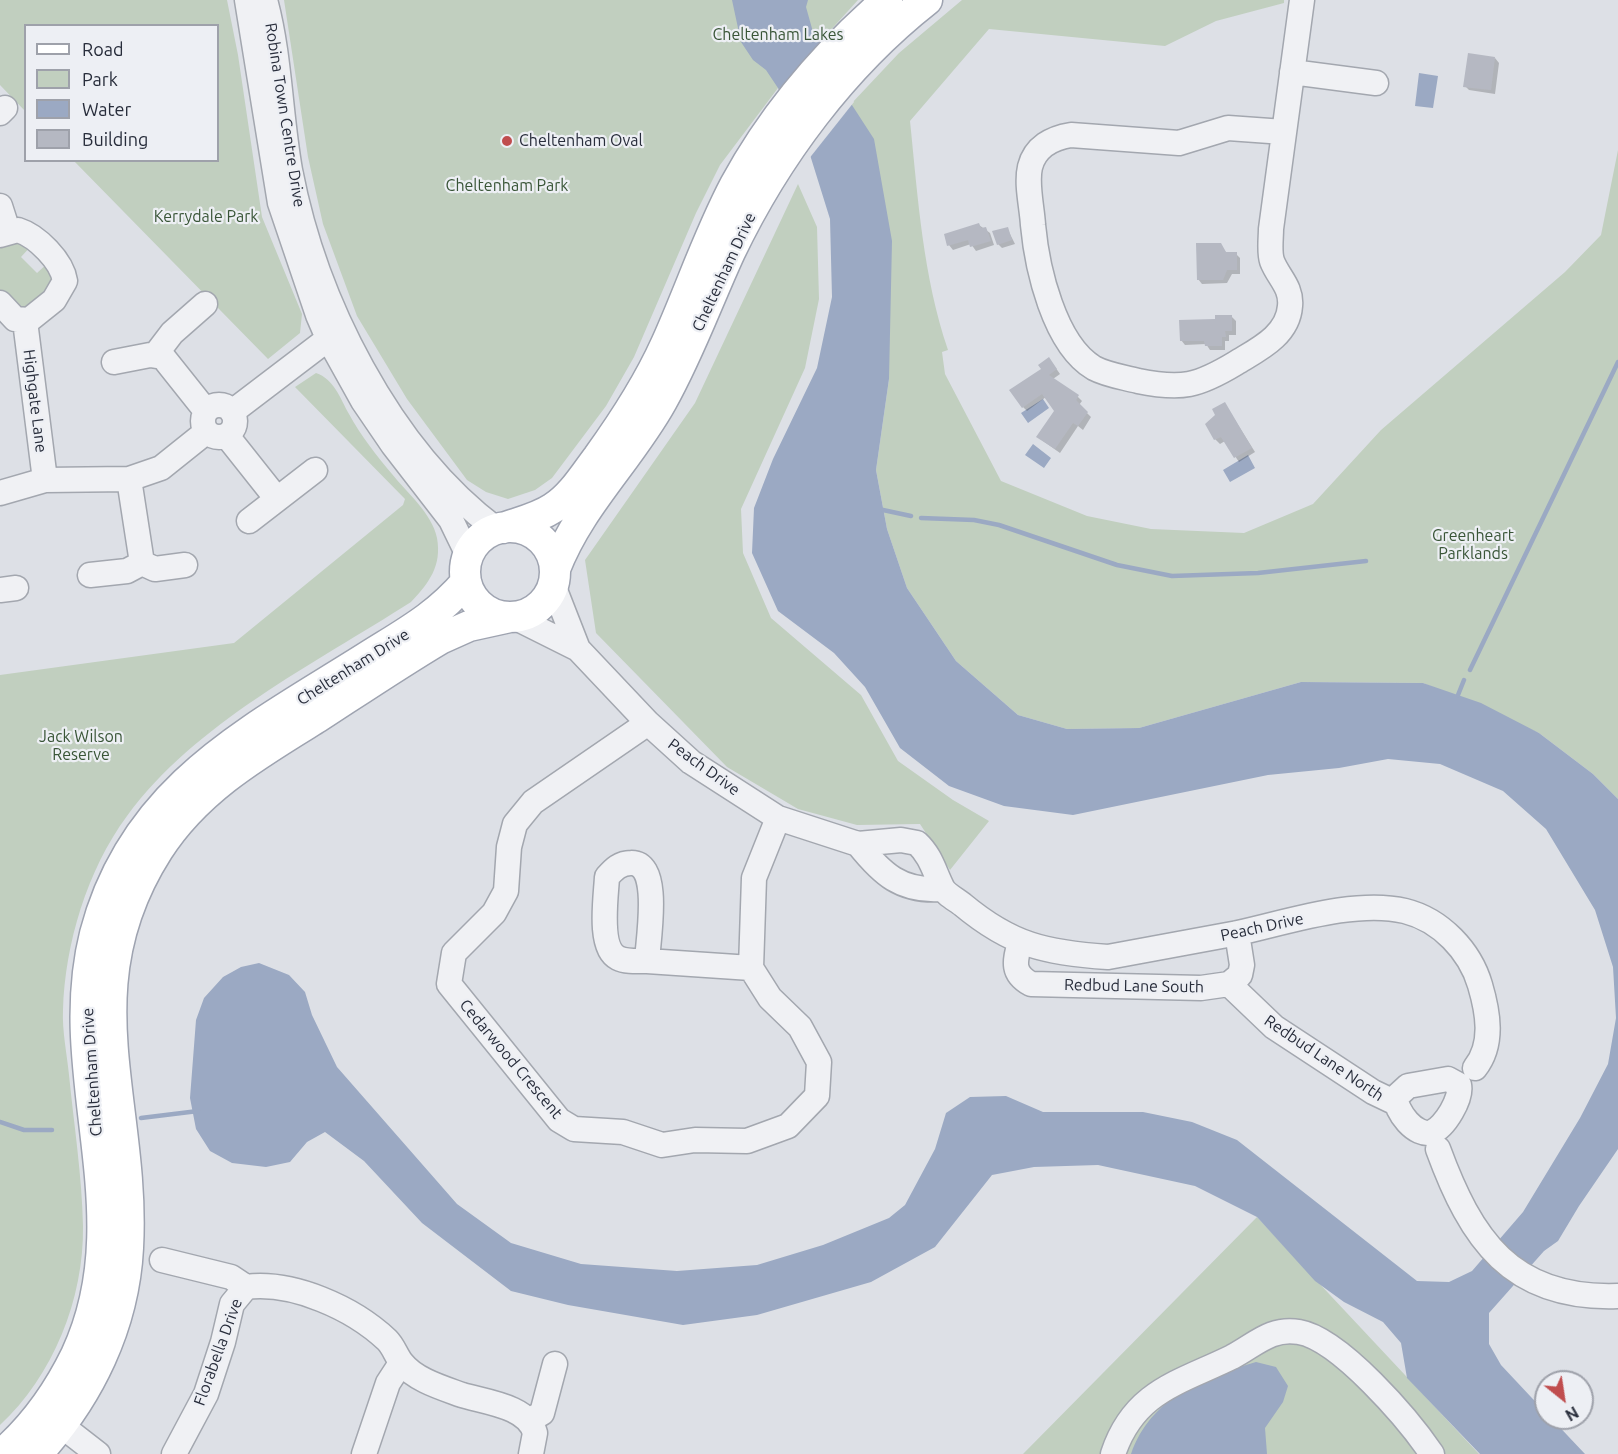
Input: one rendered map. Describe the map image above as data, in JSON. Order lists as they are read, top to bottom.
{
  "streets": {
    "main road": ["Cheltenham Drive"],
    "street": [
      "Robina Town Centre Drive",
      "Highgate Lane",
      "Peach Drive",
      "Redbud Lane South",
      "Redbud Lane North",
      "Cedarwood Crescent",
      "Florabella Drive"
    ]
  },
  "crossings": [
    ["Robina Town Centre Drive", "Cheltenham Drive"],
    ["Robina Town Centre Drive", "Peach Drive"],
    ["Cheltenham Drive", "Peach Drive"],
    ["Peach Drive", "Redbud Lane South"],
    ["Peach Drive", "Redbud Lane North"],
    ["Peach Drive", "Cedarwood Crescent"],
    ["Redbud Lane South", "Redbud Lane North"]
  ],
  "parks": [
    "Cheltenham Lakes",
    "Cheltenham Park",
    "Kerrydale Park",
    "Greenheart Parklands",
    "Jack Wilson Reserve"
  ],
  "places": ["Cheltenham Oval"],
  "legend": [
    "Road",
    "Park",
    "Water",
    "Building"
  ],
  "north": "bottom right"
}
